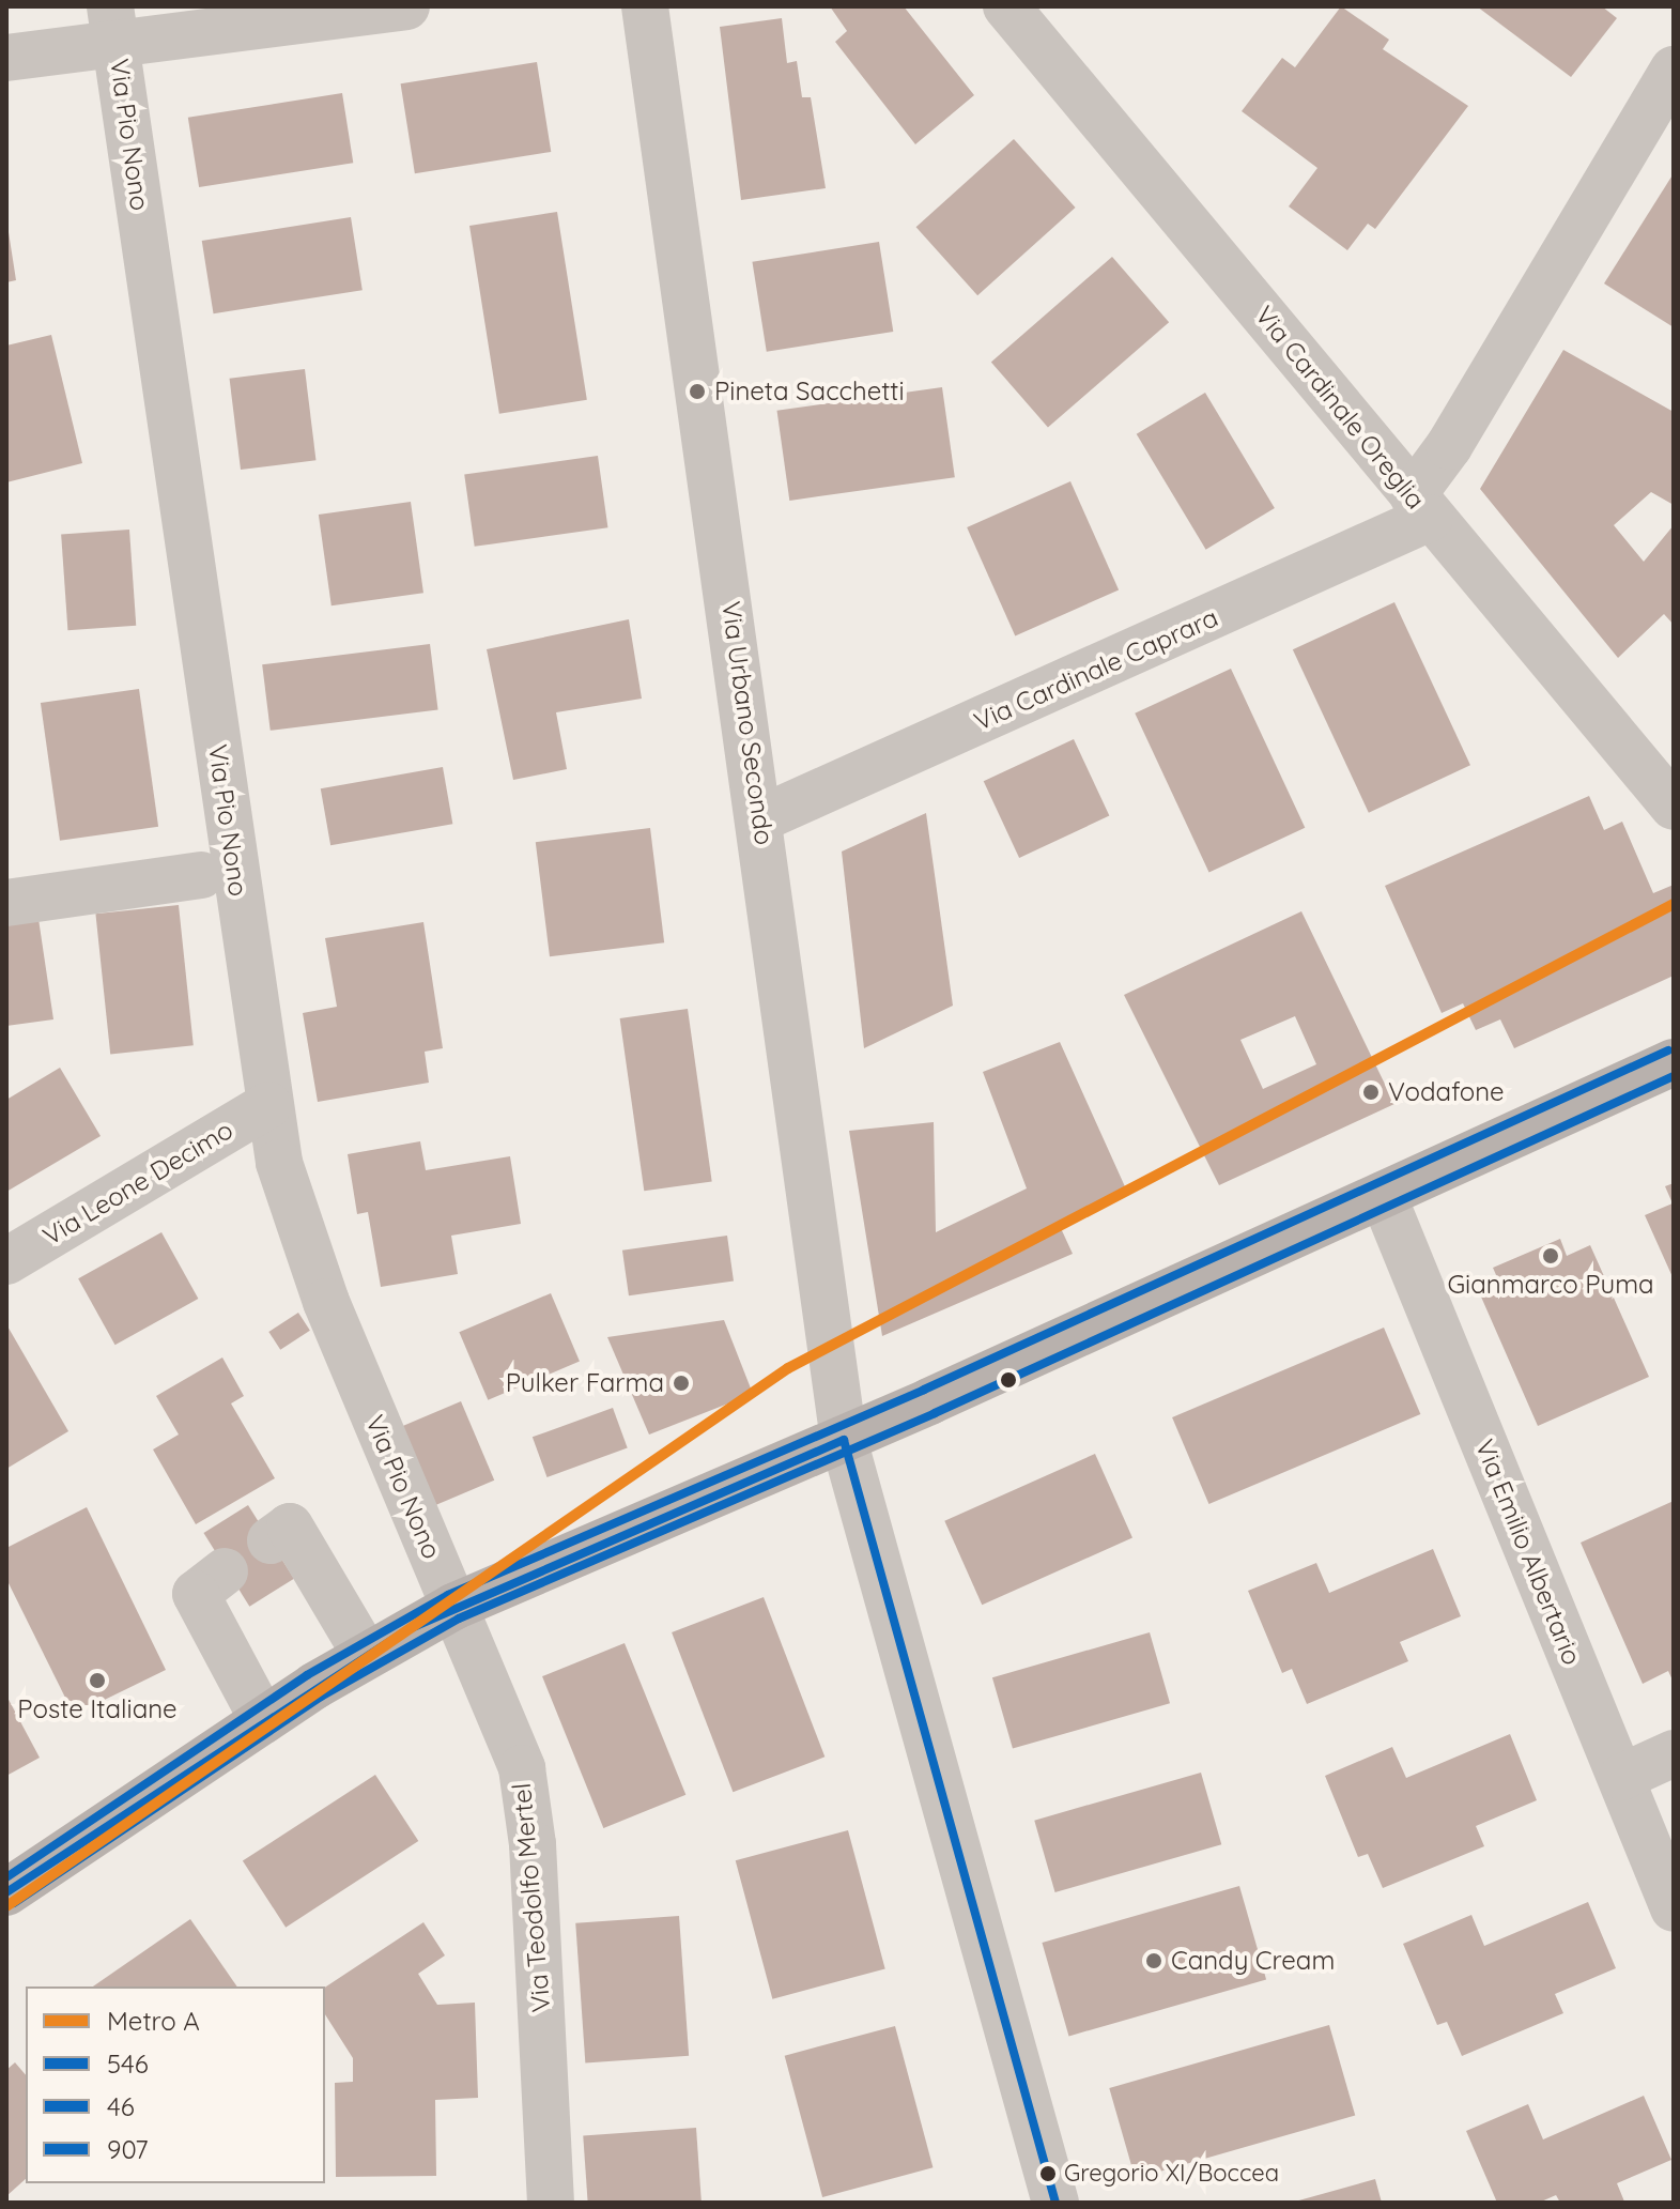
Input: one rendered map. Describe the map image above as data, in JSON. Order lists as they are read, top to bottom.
{
  "streets": {
    "street": [
      "Via Pio Nono",
      "Via Cardinale Oreglia",
      "Via Cardinale Caprara",
      "Via Urbano Secondo",
      "Via Leone Decimo",
      "Via Emilio Albertario",
      "Via Teodolfo Mertel"
    ]
  },
  "crossings": [
    ["Via Pio Nono", "Via Leone Decimo"],
    ["Via Pio Nono", "Via Teodolfo Mertel"],
    ["Via Cardinale Oreglia", "Via Cardinale Caprara"],
    ["Via Cardinale Caprara", "Via Urbano Secondo"]
  ],
  "places": [
    "Pineta Sacchetti",
    "Vodafone",
    "Gianmarco Puma",
    "Pulker Farma",
    "Poste Italiane",
    "Candy Cream",
    "Gregorio XI/Boccea"
  ],
  "lines": [
    "metro line A",
    "transit line 907",
    "transit line 46",
    "transit line 546"
  ],
  "legend": [
    "Metro A",
    "546",
    "46",
    "907"
  ]
}
